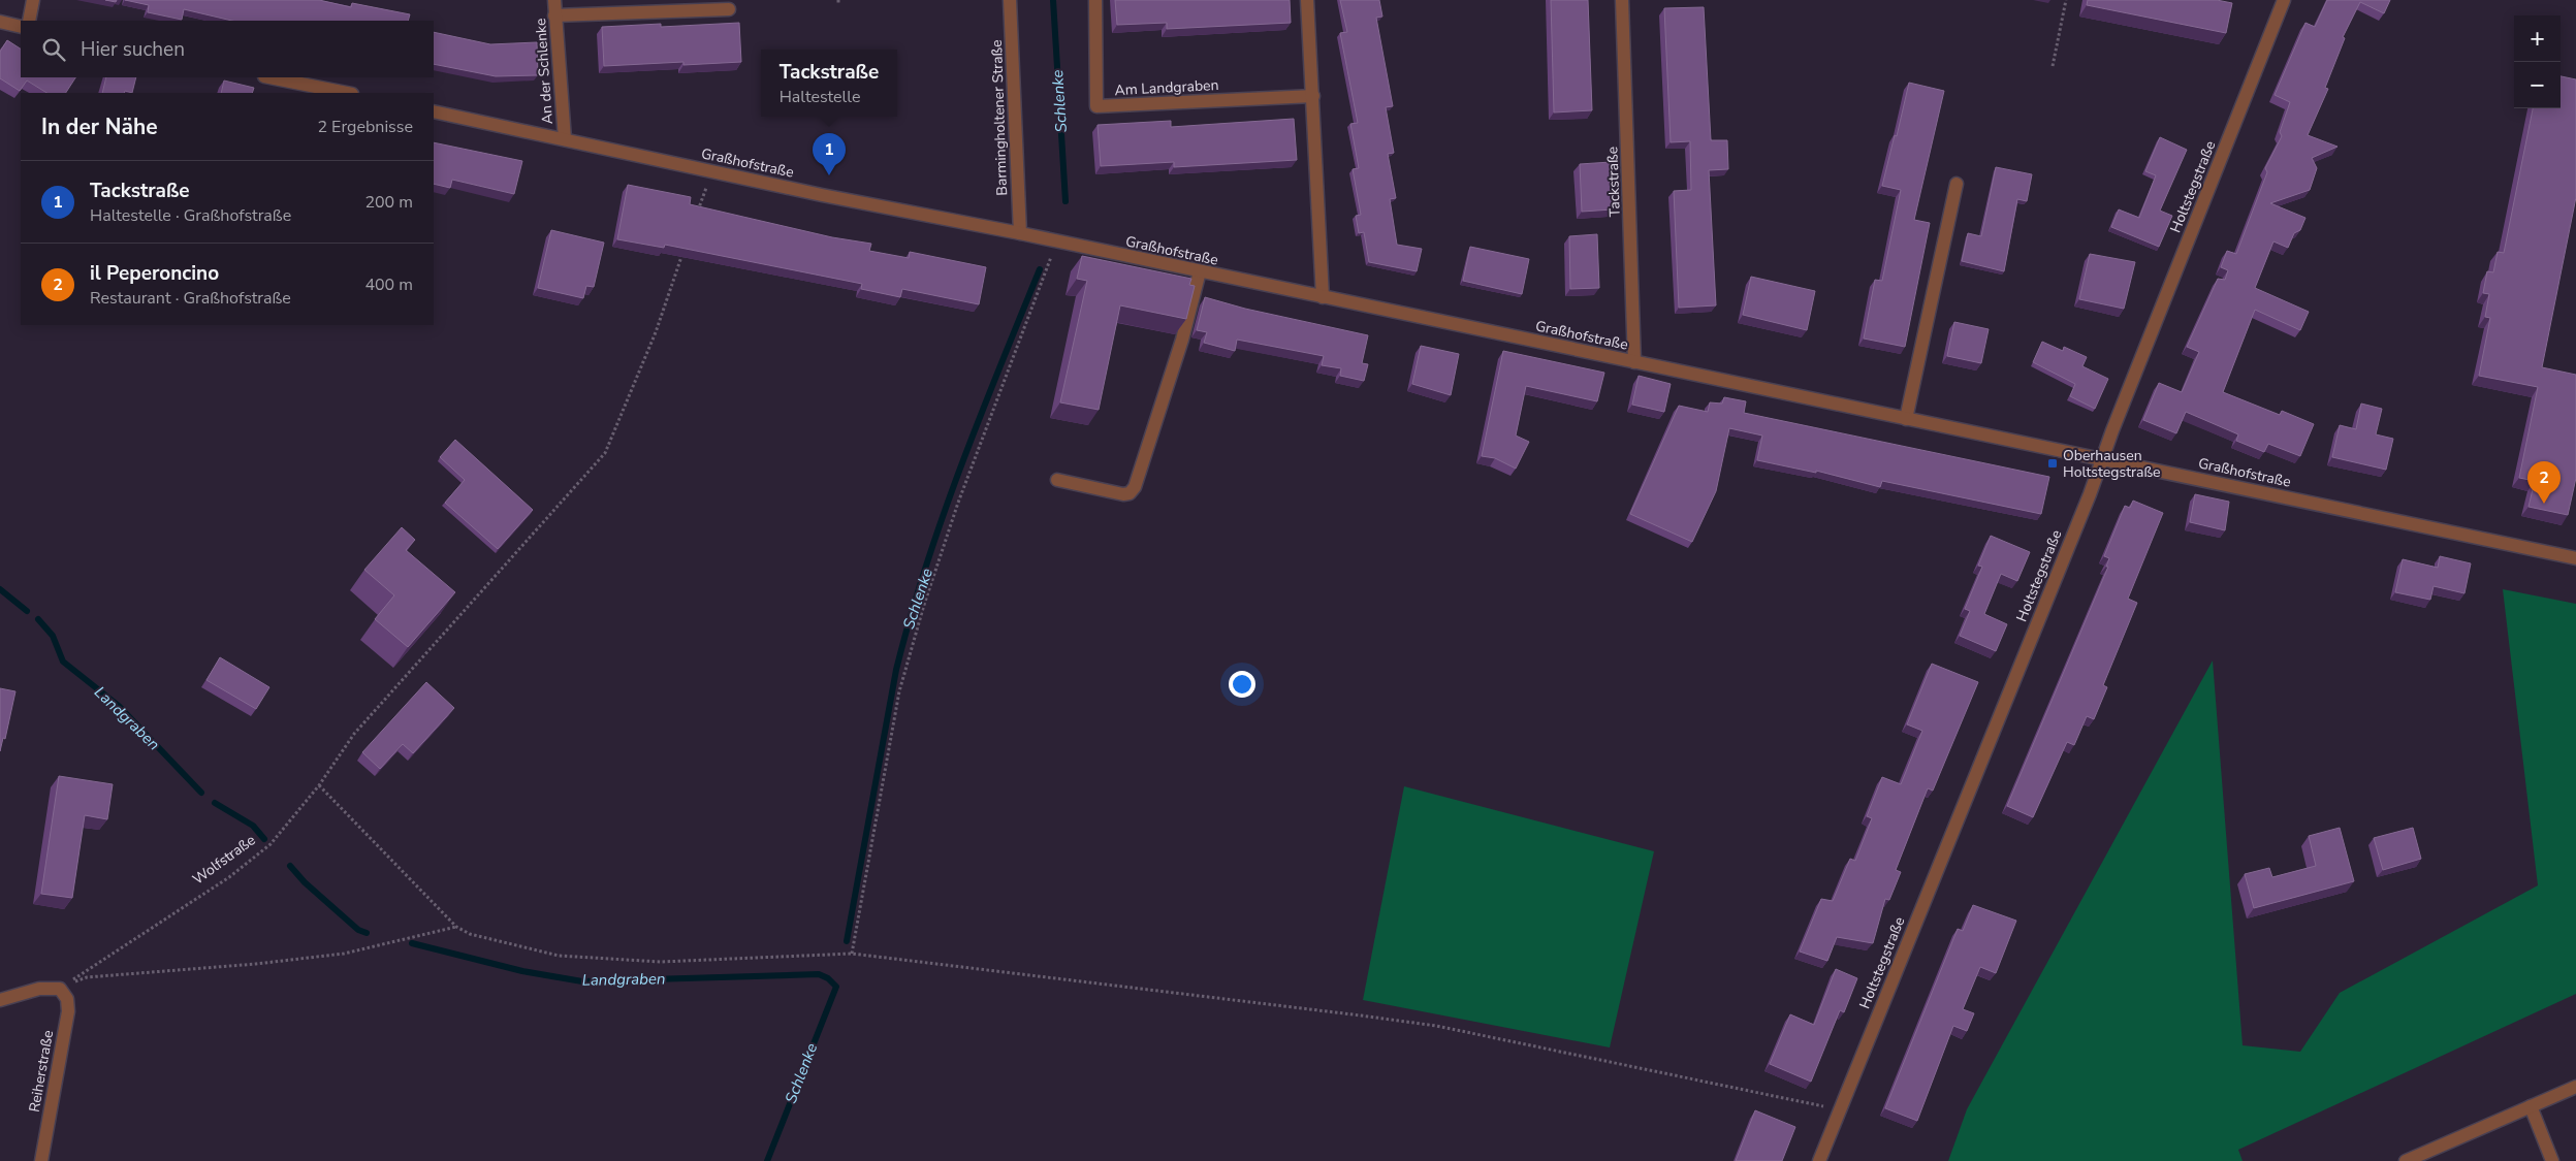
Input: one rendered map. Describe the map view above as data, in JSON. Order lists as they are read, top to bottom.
{
  "streets": {
    "street": [
      "An der Schlenke",
      "Am Landgraben",
      "Barmingholtener Straße",
      "Graßhofstraße",
      "Tackstraße",
      "Holtstegstraße",
      "Reiherstraße"
    ],
    "path": ["Wolfstraße"]
  },
  "crossings": [
    ["An der Schlenke", "Graßhofstraße"],
    ["Barmingholtener Straße", "Graßhofstraße"],
    ["Graßhofstraße", "Tackstraße"],
    ["Graßhofstraße", "Holtstegstraße"],
    ["Wolfstraße", "Reiherstraße"]
  ],
  "water": ["Schlenke", "Landgraben"],
  "places": {
    "transit": ["Oberhausen Holtstegstraße"]
  },
  "page": {
    "map_buttons": ["+", "−"],
    "search": "Hier suchen",
    "popup": ["Tackstraße", "Haltestelle"],
    "heading": ["In der Nähe", "2 Ergebnisse"],
    "pins": ["1", "2"],
    "list": [
      {
        "mark": "1",
        "name": "Tackstraße",
        "note": "Haltestelle · Graßhofstraße",
        "value": "200 m"
      },
      {
        "mark": "2",
        "name": "il Peperoncino",
        "note": "Restaurant · Graßhofstraße",
        "value": "400 m"
      }
    ]
  }
}
